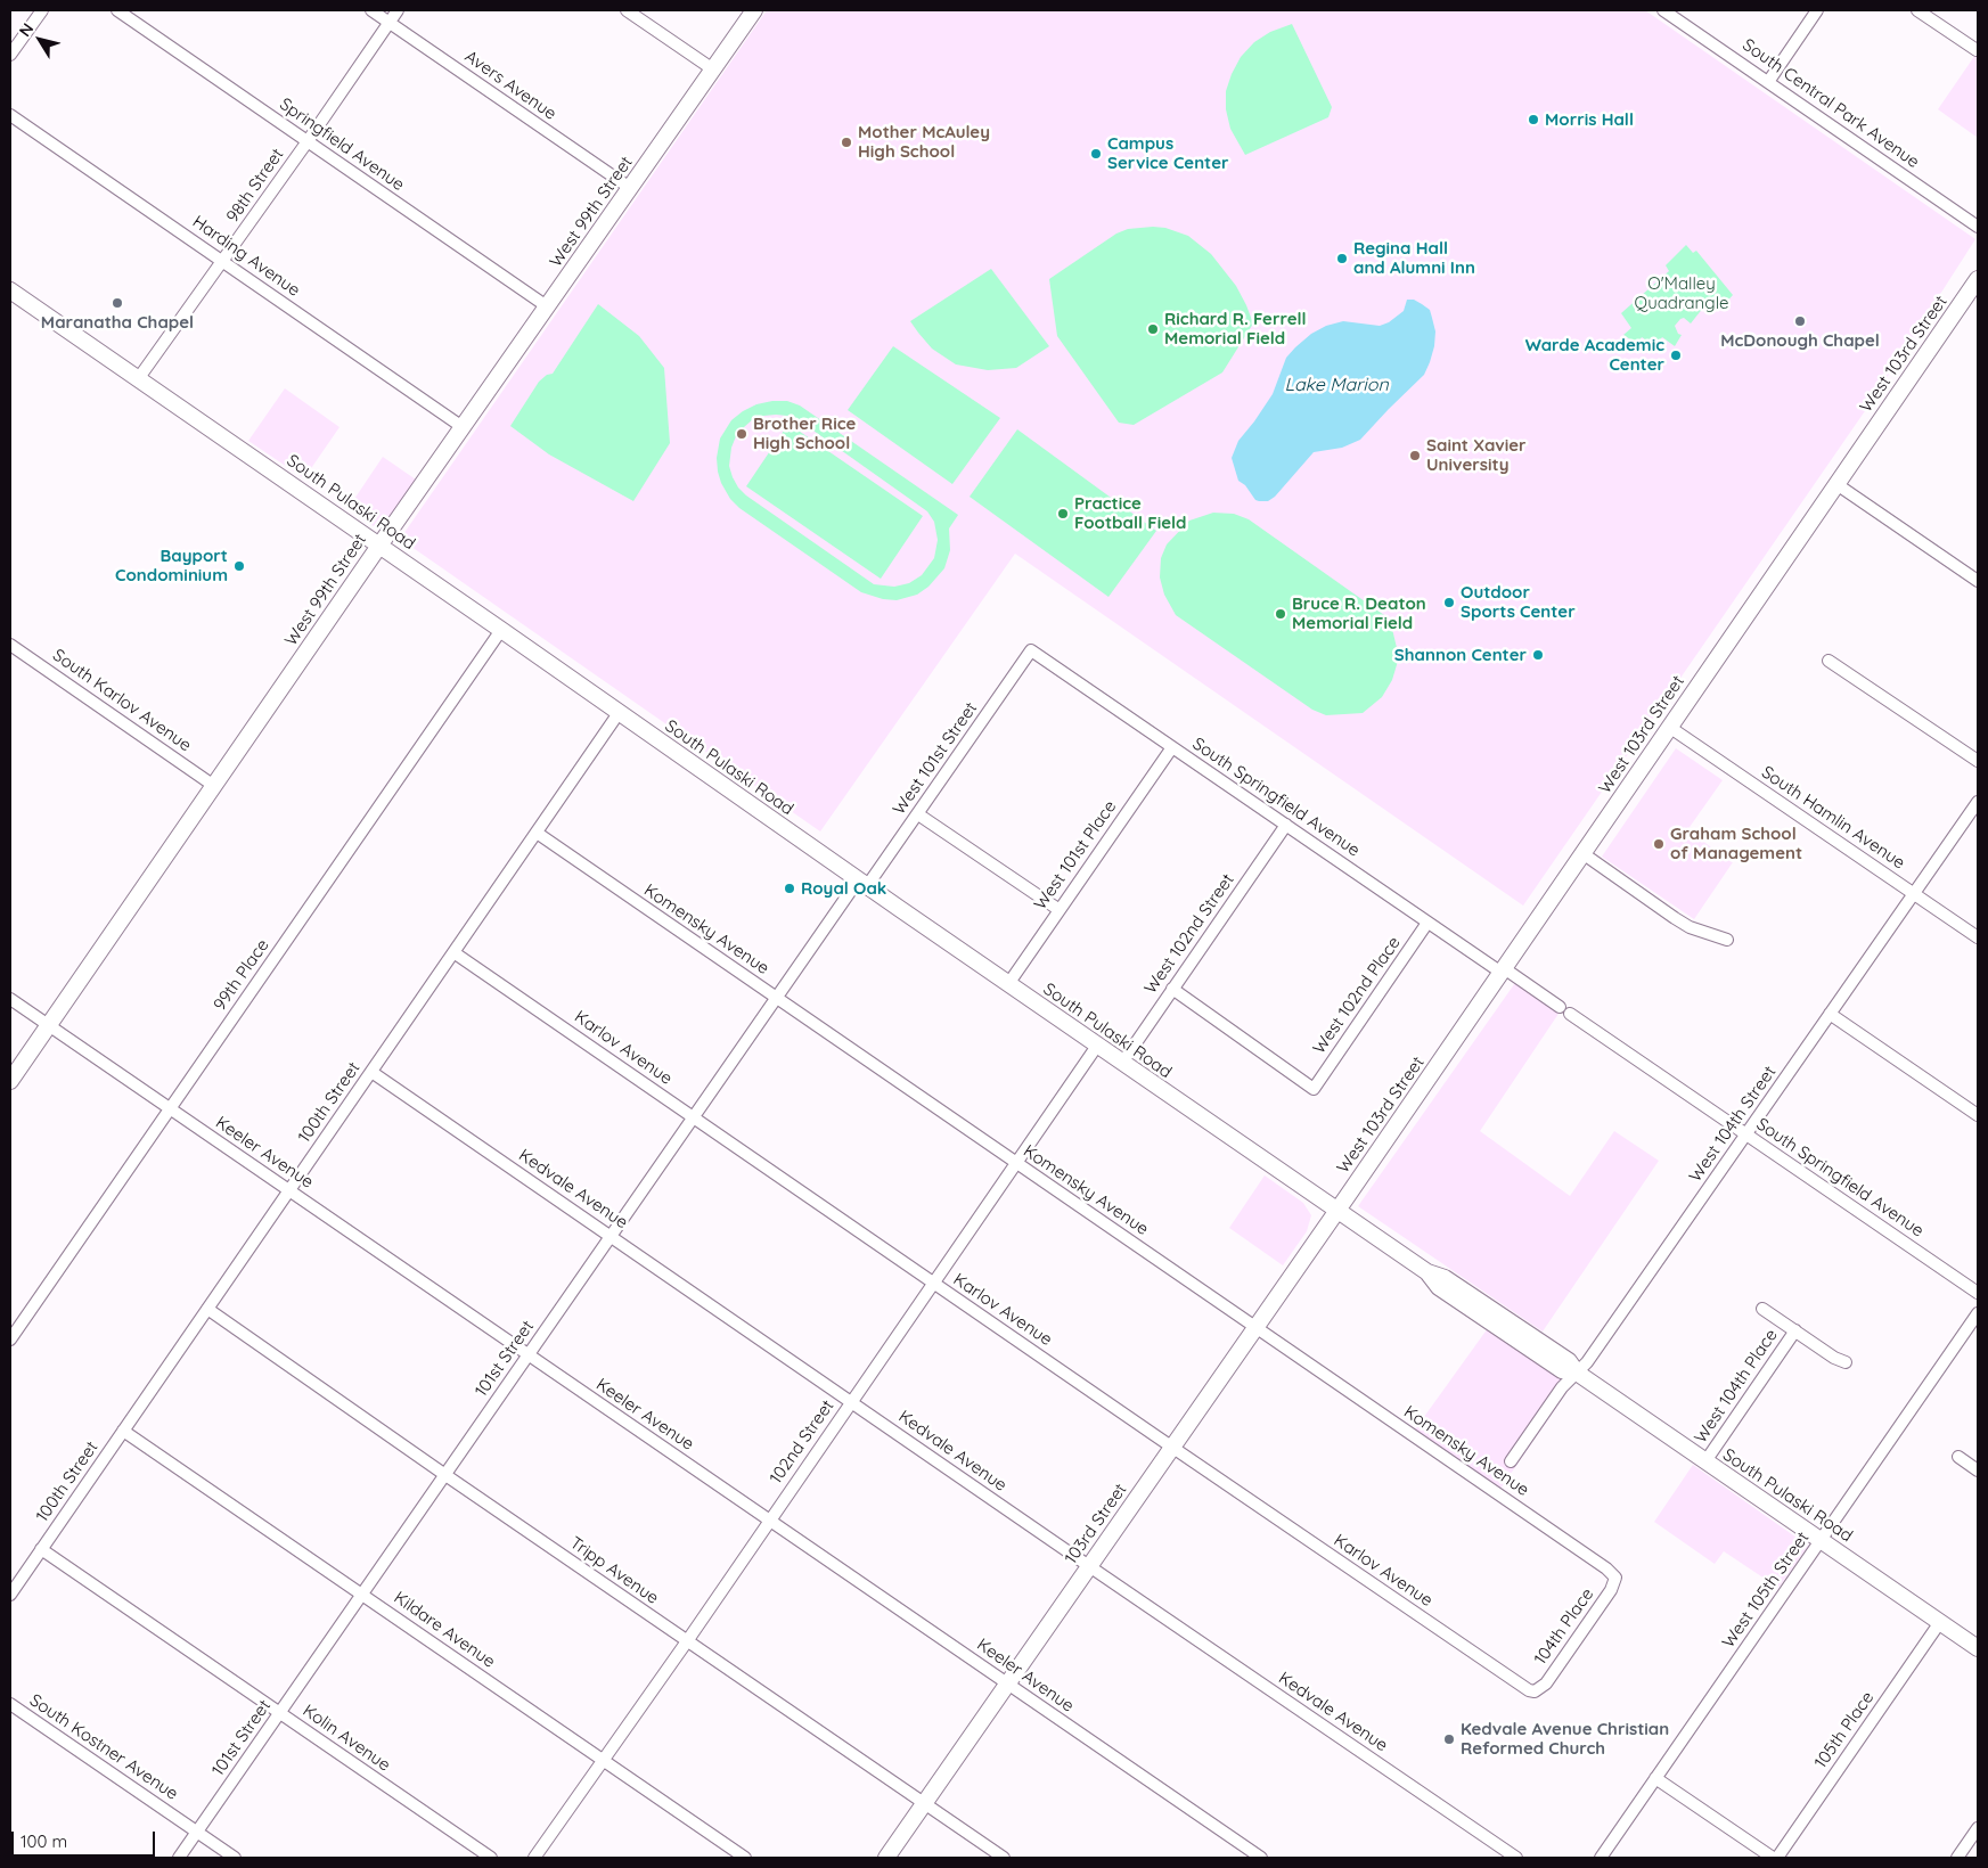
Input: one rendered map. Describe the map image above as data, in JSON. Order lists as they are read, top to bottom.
{
  "streets": {
    "main road": [
      "West 99th Street",
      "West 103rd Street",
      "South Pulaski Road",
      "103rd Street"
    ],
    "street": [
      "Avers Avenue",
      "South Central Park Avenue",
      "Springfield Avenue",
      "98th Street",
      "Harding Avenue",
      "South Karlov Avenue",
      "West 101st Street",
      "South Springfield Avenue",
      "South Hamlin Avenue",
      "West 101st Place",
      "Komensky Avenue",
      "West 102nd Street",
      "99th Place",
      "West 102nd Place",
      "Karlov Avenue",
      "100th Street",
      "West 104th Street",
      "Keeler Avenue",
      "Kedvale Avenue",
      "101st Street",
      "West 104th Place",
      "102nd Street",
      "Tripp Avenue",
      "West 105th Street",
      "104th Place",
      "Kildare Avenue",
      "105th Place",
      "Kolin Avenue",
      "South Kostner Avenue"
    ]
  },
  "crossings": [
    ["Avers Avenue", "98th Street"],
    ["Avers Avenue", "West 99th Street"],
    ["Springfield Avenue", "98th Street"],
    ["Springfield Avenue", "West 99th Street"],
    ["98th Street", "Harding Avenue"],
    ["98th Street", "South Pulaski Road"],
    ["West 99th Street", "Harding Avenue"],
    ["West 99th Street", "South Pulaski Road"],
    ["West 99th Street", "South Karlov Avenue"],
    ["West 99th Street", "Keeler Avenue"],
    ["West 103rd Street", "South Pulaski Road"],
    ["West 103rd Street", "South Springfield Avenue"],
    ["West 103rd Street", "South Hamlin Avenue"],
    ["West 103rd Street", "103rd Street"],
    ["South Pulaski Road", "West 101st Street"],
    ["South Pulaski Road", "West 101st Place"],
    ["South Pulaski Road", "West 102nd Street"],
    ["South Pulaski Road", "99th Place"],
    ["South Pulaski Road", "100th Street"],
    ["South Pulaski Road", "West 104th Street"],
    ["South Pulaski Road", "101st Street"],
    ["South Pulaski Road", "West 104th Place"],
    ["South Pulaski Road", "102nd Street"],
    ["South Pulaski Road", "103rd Street"],
    ["South Pulaski Road", "West 105th Street"],
    ["South Pulaski Road", "105th Place"],
    ["West 101st Street", "South Springfield Avenue"],
    ["West 101st Street", "101st Street"],
    ["South Springfield Avenue", "West 101st Place"],
    ["South Springfield Avenue", "West 102nd Street"],
    ["South Springfield Avenue", "West 102nd Place"],
    ["South Springfield Avenue", "West 104th Street"],
    ["South Hamlin Avenue", "West 104th Street"],
    ["Komensky Avenue", "100th Street"],
    ["Komensky Avenue", "101st Street"],
    ["Komensky Avenue", "102nd Street"],
    ["Komensky Avenue", "103rd Street"],
    ["Komensky Avenue", "104th Place"],
    ["West 102nd Street", "West 102nd Place"],
    ["99th Place", "Keeler Avenue"],
    ["Karlov Avenue", "100th Street"],
    ["Karlov Avenue", "101st Street"],
    ["Karlov Avenue", "102nd Street"],
    ["Karlov Avenue", "103rd Street"],
    ["Karlov Avenue", "104th Place"],
    ["100th Street", "Keeler Avenue"],
    ["100th Street", "Kedvale Avenue"],
    ["100th Street", "Tripp Avenue"],
    ["100th Street", "Kildare Avenue"],
    ["100th Street", "Kolin Avenue"],
    ["Keeler Avenue", "101st Street"],
    ["Keeler Avenue", "102nd Street"],
    ["Keeler Avenue", "103rd Street"],
    ["Kedvale Avenue", "101st Street"],
    ["Kedvale Avenue", "102nd Street"],
    ["Kedvale Avenue", "103rd Street"],
    ["101st Street", "Tripp Avenue"],
    ["101st Street", "Kildare Avenue"],
    ["101st Street", "Kolin Avenue"],
    ["101st Street", "South Kostner Avenue"],
    ["102nd Street", "Tripp Avenue"],
    ["102nd Street", "Kildare Avenue"],
    ["103rd Street", "Tripp Avenue"]
  ],
  "water": ["Lake Marion"],
  "parks": ["O'Malley Quadrangle"],
  "places": [
    "Morris Hall",
    "Mother McAuley High School",
    "Campus Service Center",
    "Regina Hall and Alumni Inn",
    "Maranatha Chapel",
    "McDonough Chapel",
    "Richard R. Ferrell Memorial Field",
    "Warde Academic Center",
    "Brother Rice High School",
    "Saint Xavier University",
    "Practice Football Field",
    "Bayport Condominium",
    "Outdoor Sports Center",
    "Bruce R. Deaton Memorial Field",
    "Shannon Center",
    "Graham School of Management",
    "Royal Oak",
    "Kedvale Avenue Christian Reformed Church"
  ],
  "scale_bar": "100 m",
  "north": "top left"
}
